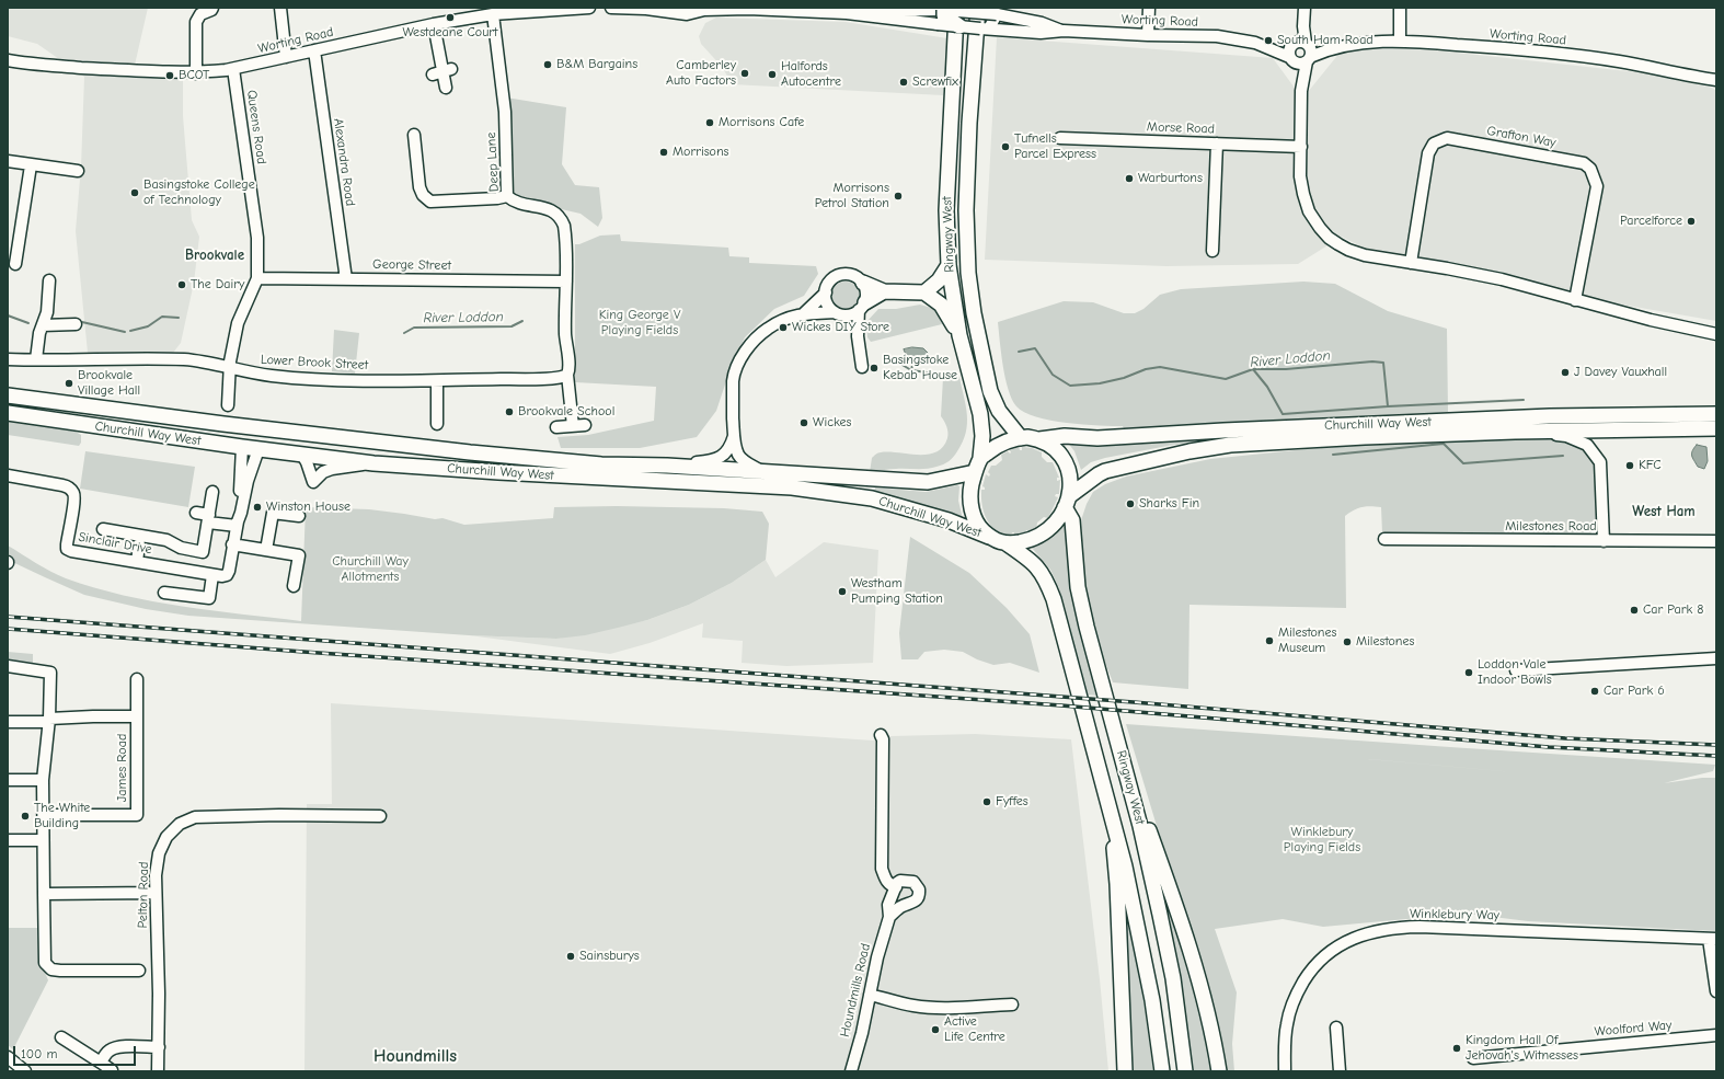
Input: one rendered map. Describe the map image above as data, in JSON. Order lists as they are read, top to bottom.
{
  "streets": {
    "main road": ["Ringway West", "Churchill Way West"],
    "street": [
      "Worting Road",
      "Queens Road",
      "Morse Road",
      "Grafton Way",
      "Alexandra Road",
      "Deep Lane",
      "George Street",
      "Lower Brook Street",
      "Milestones Road",
      "Sinclair Drive",
      "James Road",
      "Pelton Road",
      "Winklebury Way",
      "Houndmills Road",
      "Woolford Way"
    ]
  },
  "crossings": [
    ["Worting Road", "Queens Road"],
    ["Worting Road", "Alexandra Road"],
    ["Worting Road", "Deep Lane"],
    ["Worting Road", "Ringway West"],
    ["Queens Road", "George Street"],
    ["Queens Road", "Lower Brook Street"],
    ["Alexandra Road", "George Street"],
    ["Deep Lane", "George Street"],
    ["Deep Lane", "Lower Brook Street"],
    ["Ringway West", "Churchill Way West"]
  ],
  "districts": ["Brookvale", "West Ham", "Houndmills"],
  "water": ["River Loddon"],
  "parks": ["King George V Playing Fields", "Churchill Way Allotments", "Winklebury Playing Fields"],
  "places": [
    "Westdeane Court",
    "South Ham Road",
    "B&M Bargains",
    "Camberley Auto Factors",
    "Halfords Autocentre",
    "BCOT",
    "Screwfix",
    "Morrisons Cafe",
    "Tufnells Parcel Express",
    "Morrisons",
    "Warburtons",
    "Basingstoke College of Technology",
    "Morrisons Petrol Station",
    "Parcelforce",
    "The Dairy",
    "Wickes DIY Store",
    "Basingstoke Kebab House",
    "J Davey Vauxhall",
    "Brookvale Village Hall",
    "Brookvale School",
    "Wickes",
    "KFC",
    "Sharks Fin",
    "Winston House",
    "Westham Pumping Station",
    "Car Park 8",
    "Milestones Museum",
    "Milestones",
    "Loddon Vale Indoor Bowls",
    "Car Park 6",
    "Fyffes",
    "The White Building",
    "Sainsburys",
    "Active Life Centre",
    "Kingdom Hall Of Jehovah's Witnesses"
  ],
  "scale_bar": "100 m"
}
